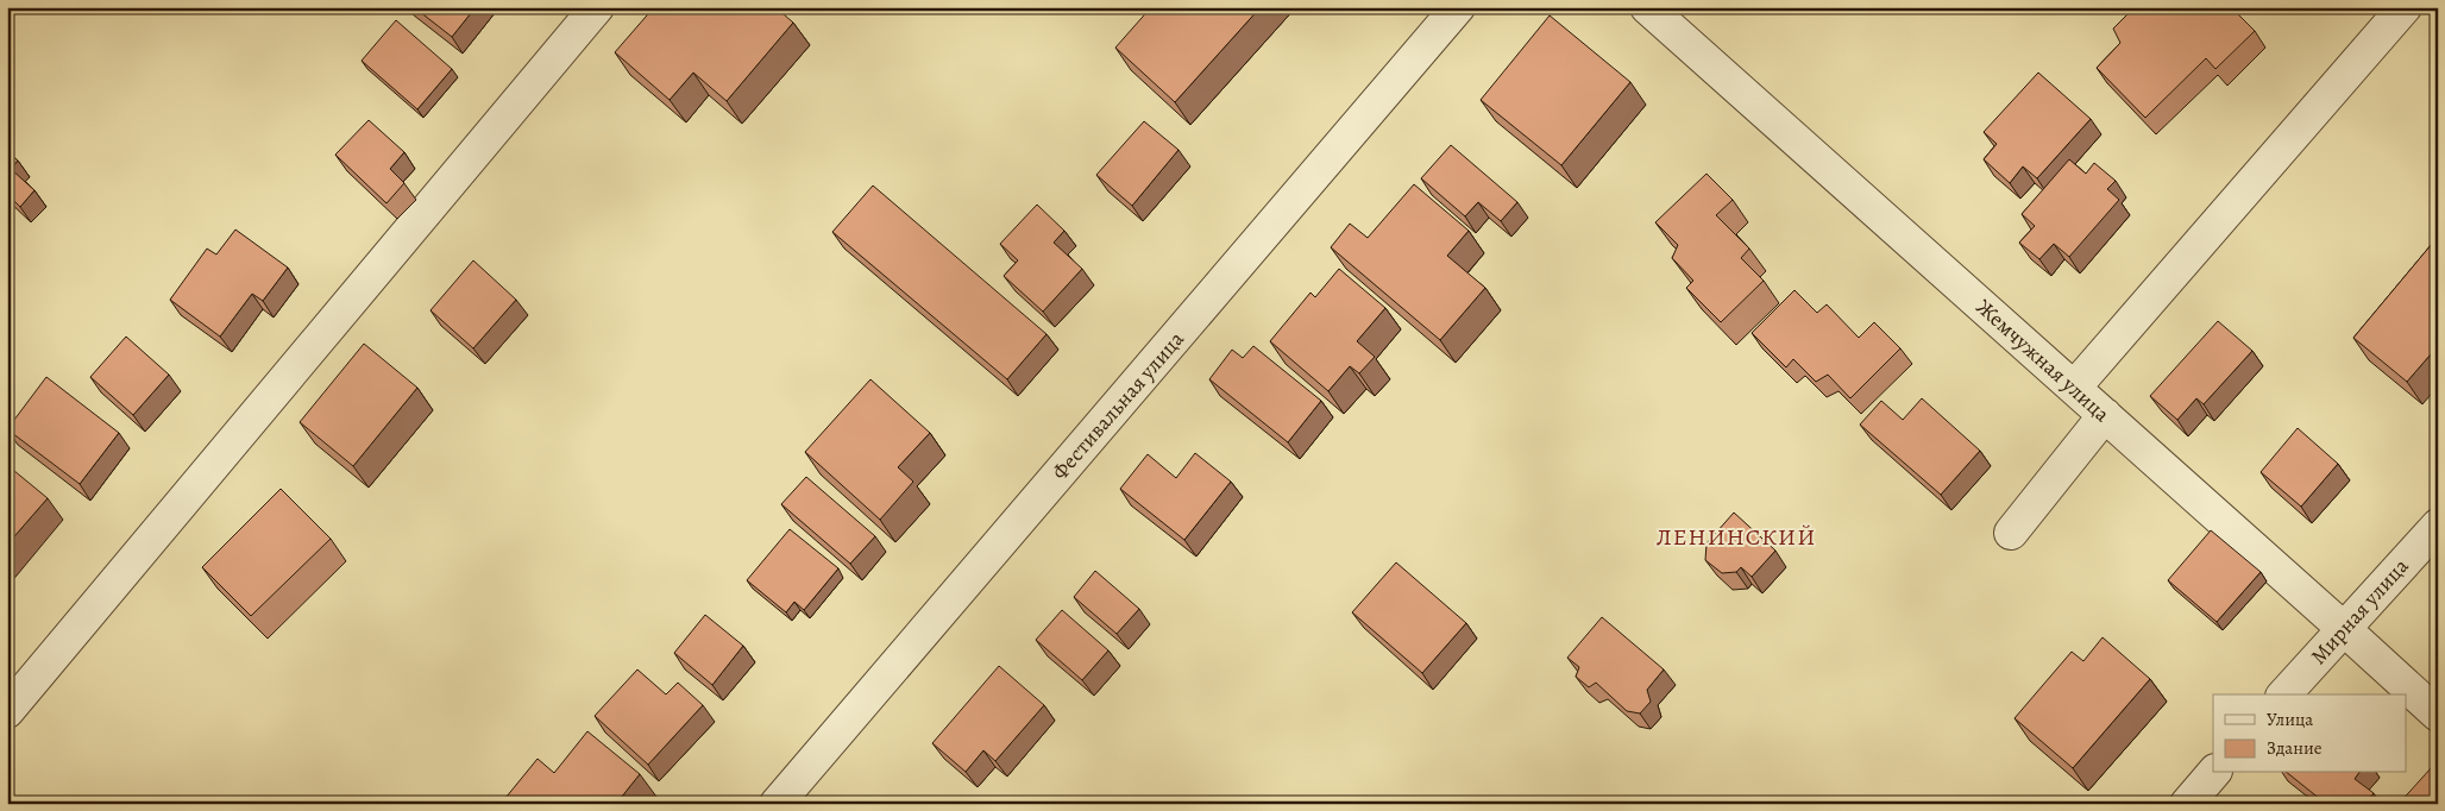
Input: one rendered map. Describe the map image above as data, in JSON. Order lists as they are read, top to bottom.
{
  "streets": {
    "street": ["Жемчужная улица", "Фестивальная улица", "Мирная улица"]
  },
  "crossings": [
    ["Жемчужная улица", "Мирная улица"]
  ],
  "districts": ["ЛЕНИНСКИЙ"],
  "legend": ["Улица", "Здание"]
}
